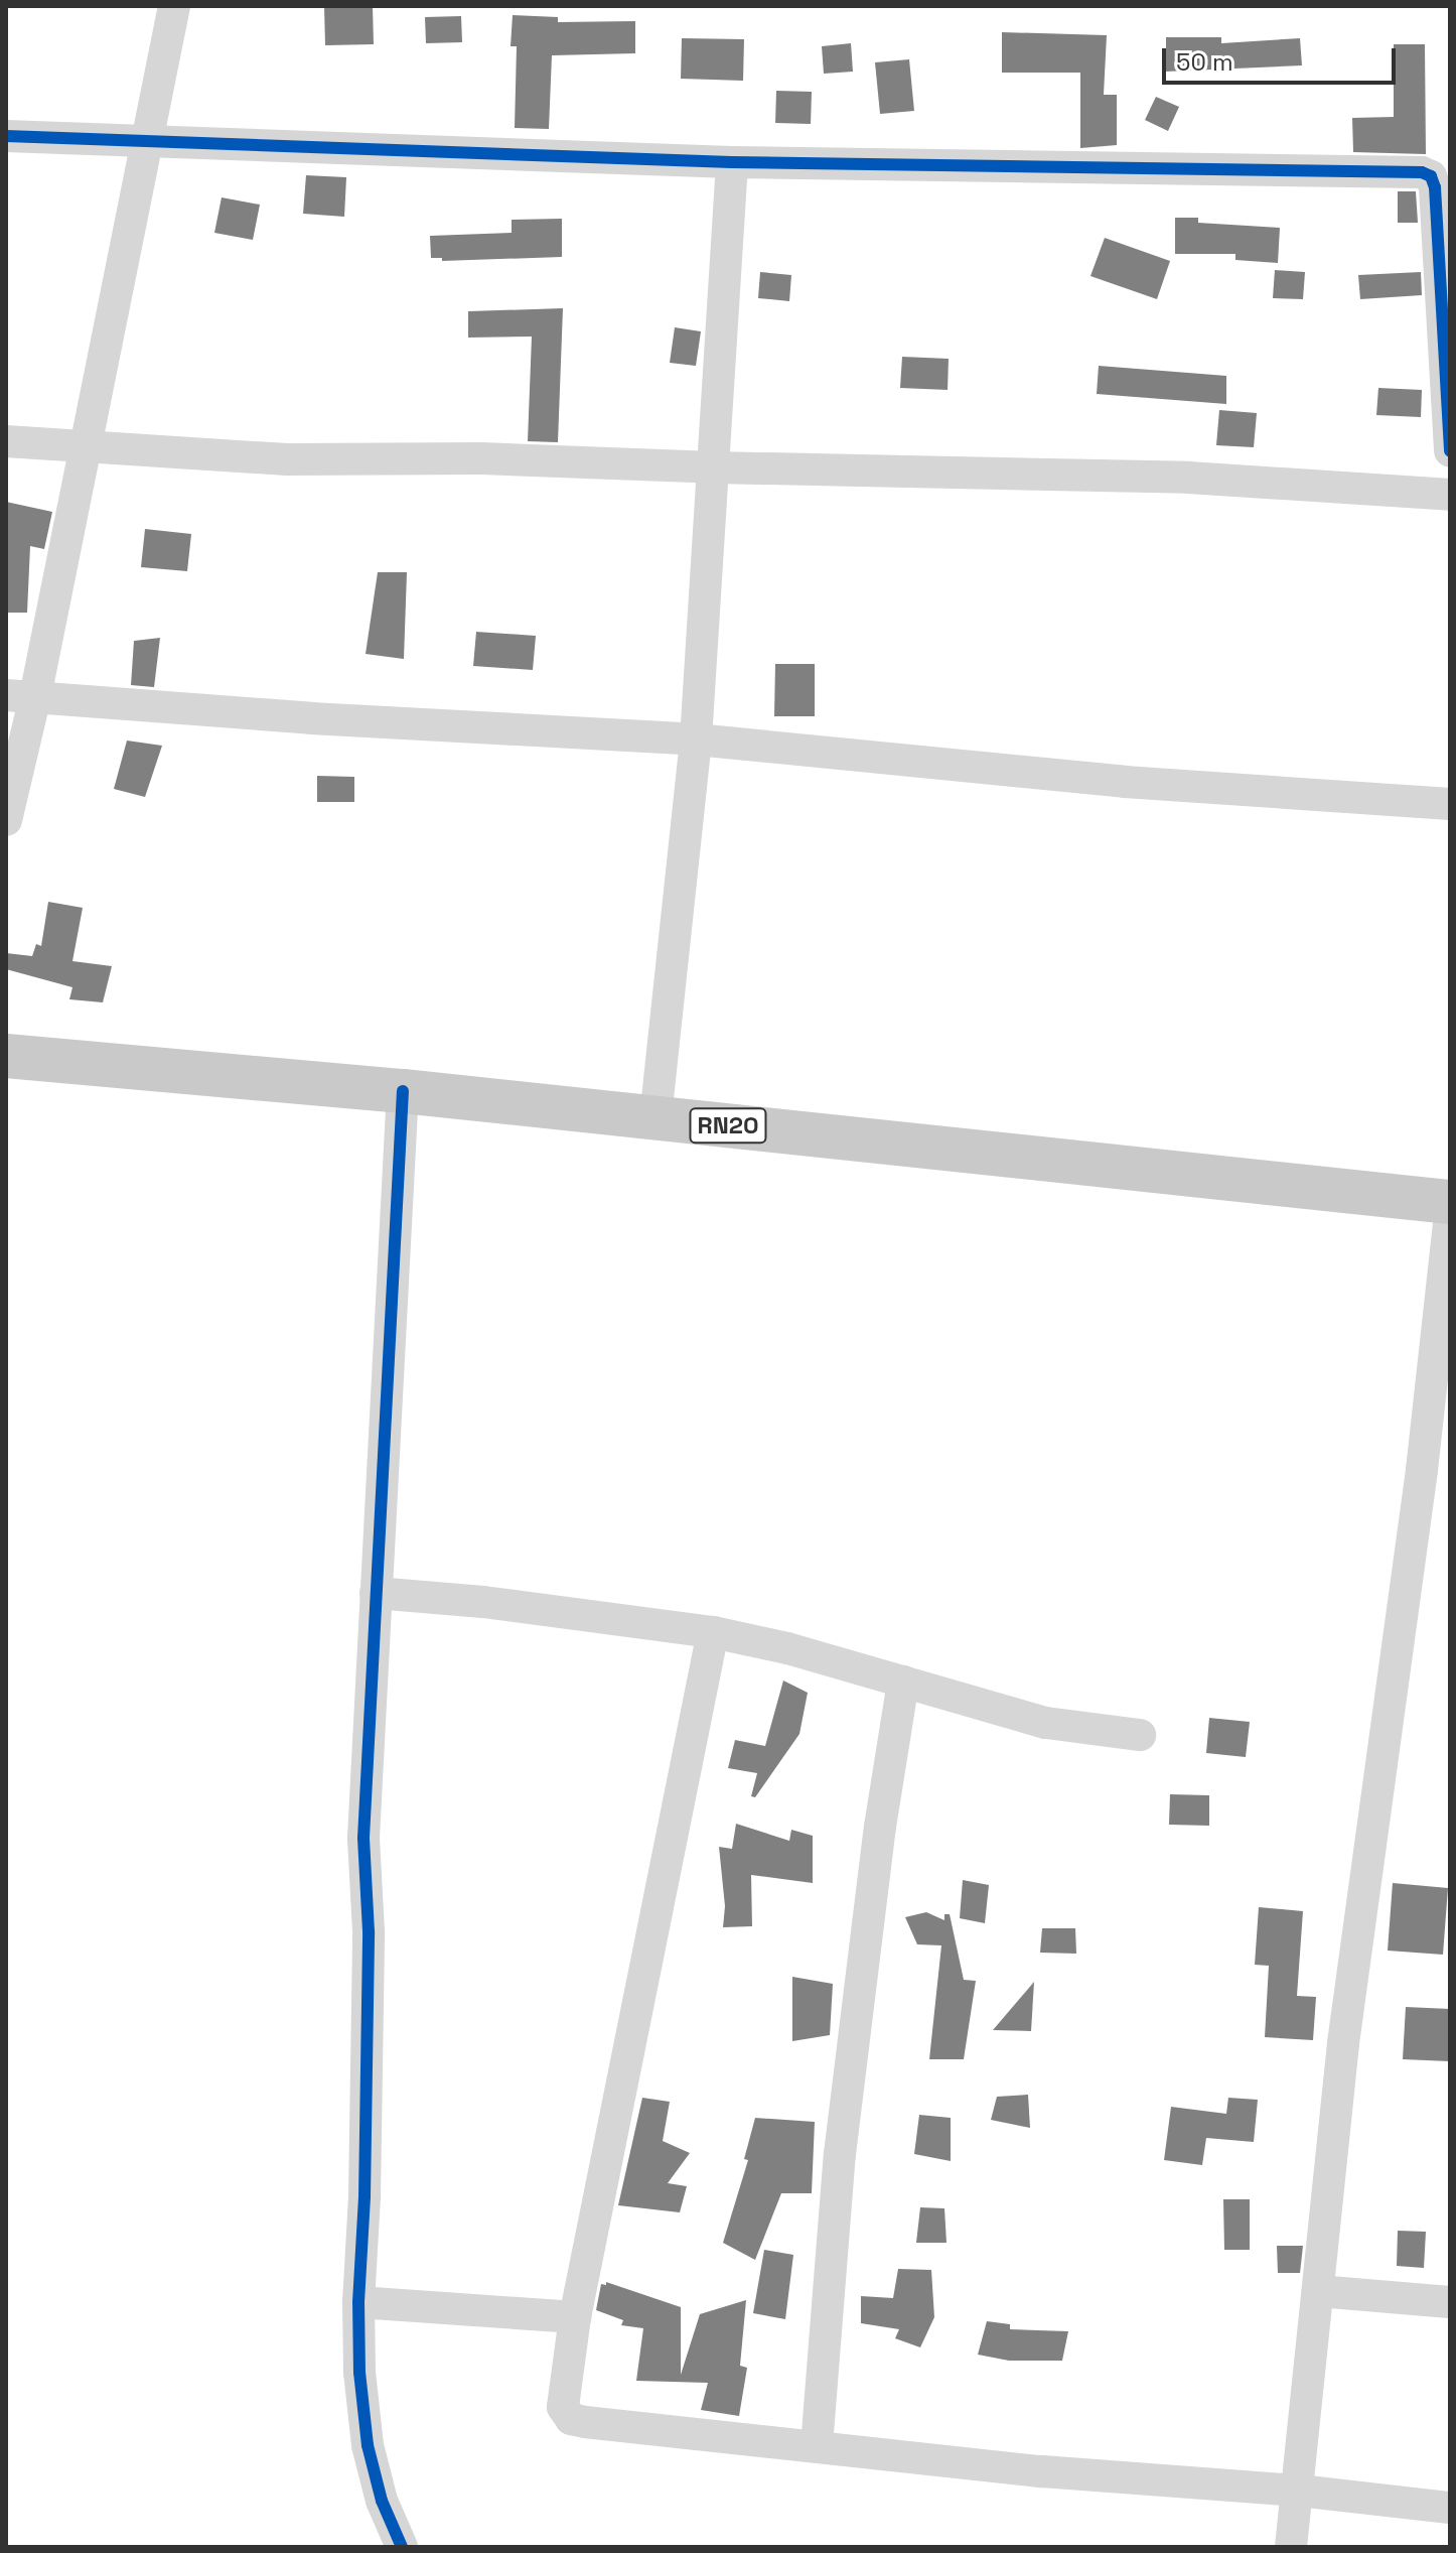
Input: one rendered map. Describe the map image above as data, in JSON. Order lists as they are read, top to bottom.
{
  "streets": {
    "main road": ["RN20"]
  },
  "scale_bar": "50 m"
}
